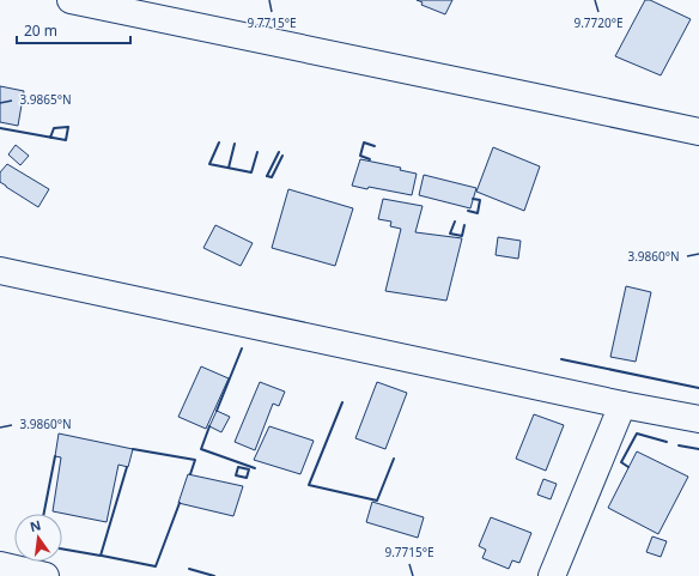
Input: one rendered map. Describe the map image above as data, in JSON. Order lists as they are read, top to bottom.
{
  "scale_bar": "20 m",
  "north": "top",
  "coordinates": [
    "9.7720°E",
    "9.7715°E",
    "3.9865°N",
    "3.9860°N"
  ]
}
